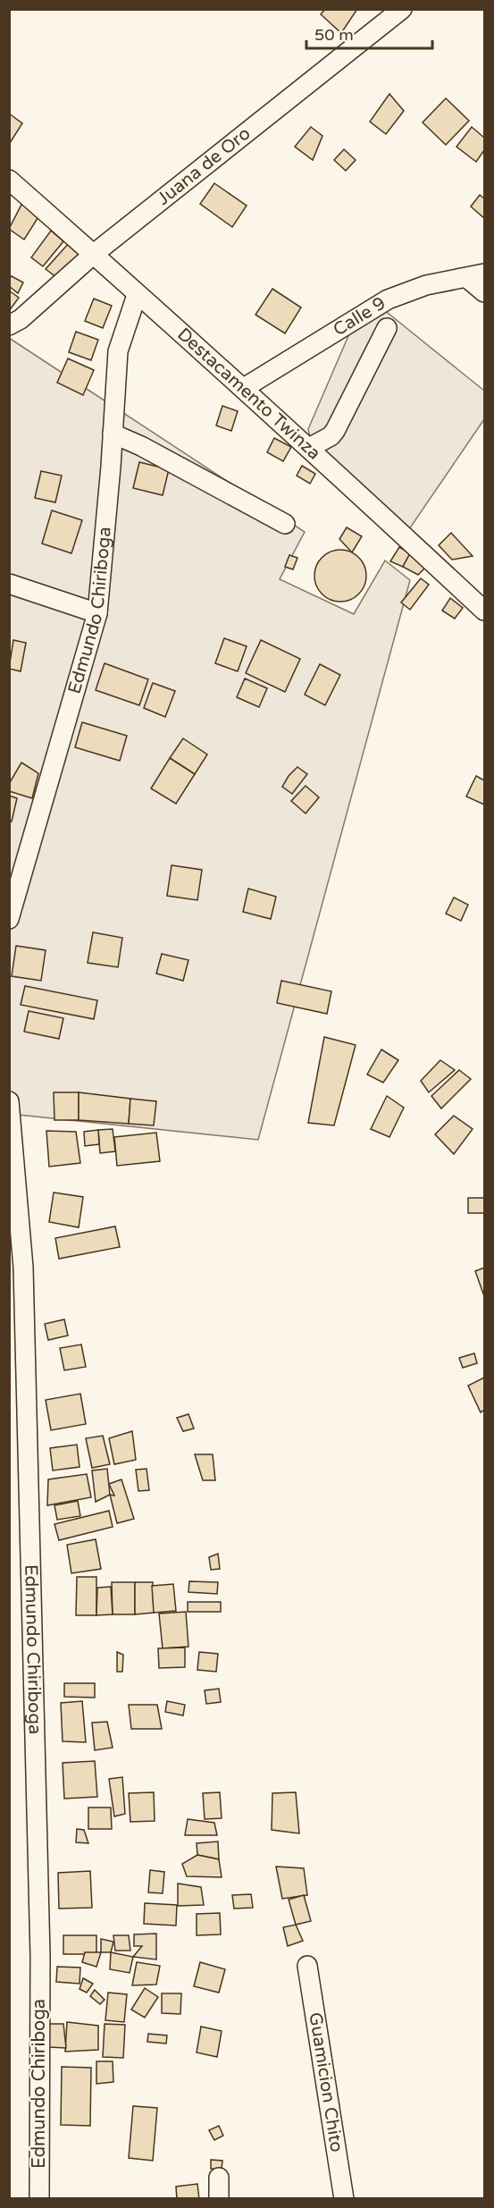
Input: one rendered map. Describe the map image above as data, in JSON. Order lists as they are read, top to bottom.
{
  "streets": {
    "street": [
      "Juana de Oro",
      "Calle 9",
      "Destacamento Twinza",
      "Edmundo Chiriboga",
      "Guamicion Chito"
    ]
  },
  "crossings": [
    ["Juana de Oro", "Destacamento Twinza"],
    ["Calle 9", "Destacamento Twinza"],
    ["Destacamento Twinza", "Edmundo Chiriboga"]
  ],
  "scale_bar": "50 m"
}
